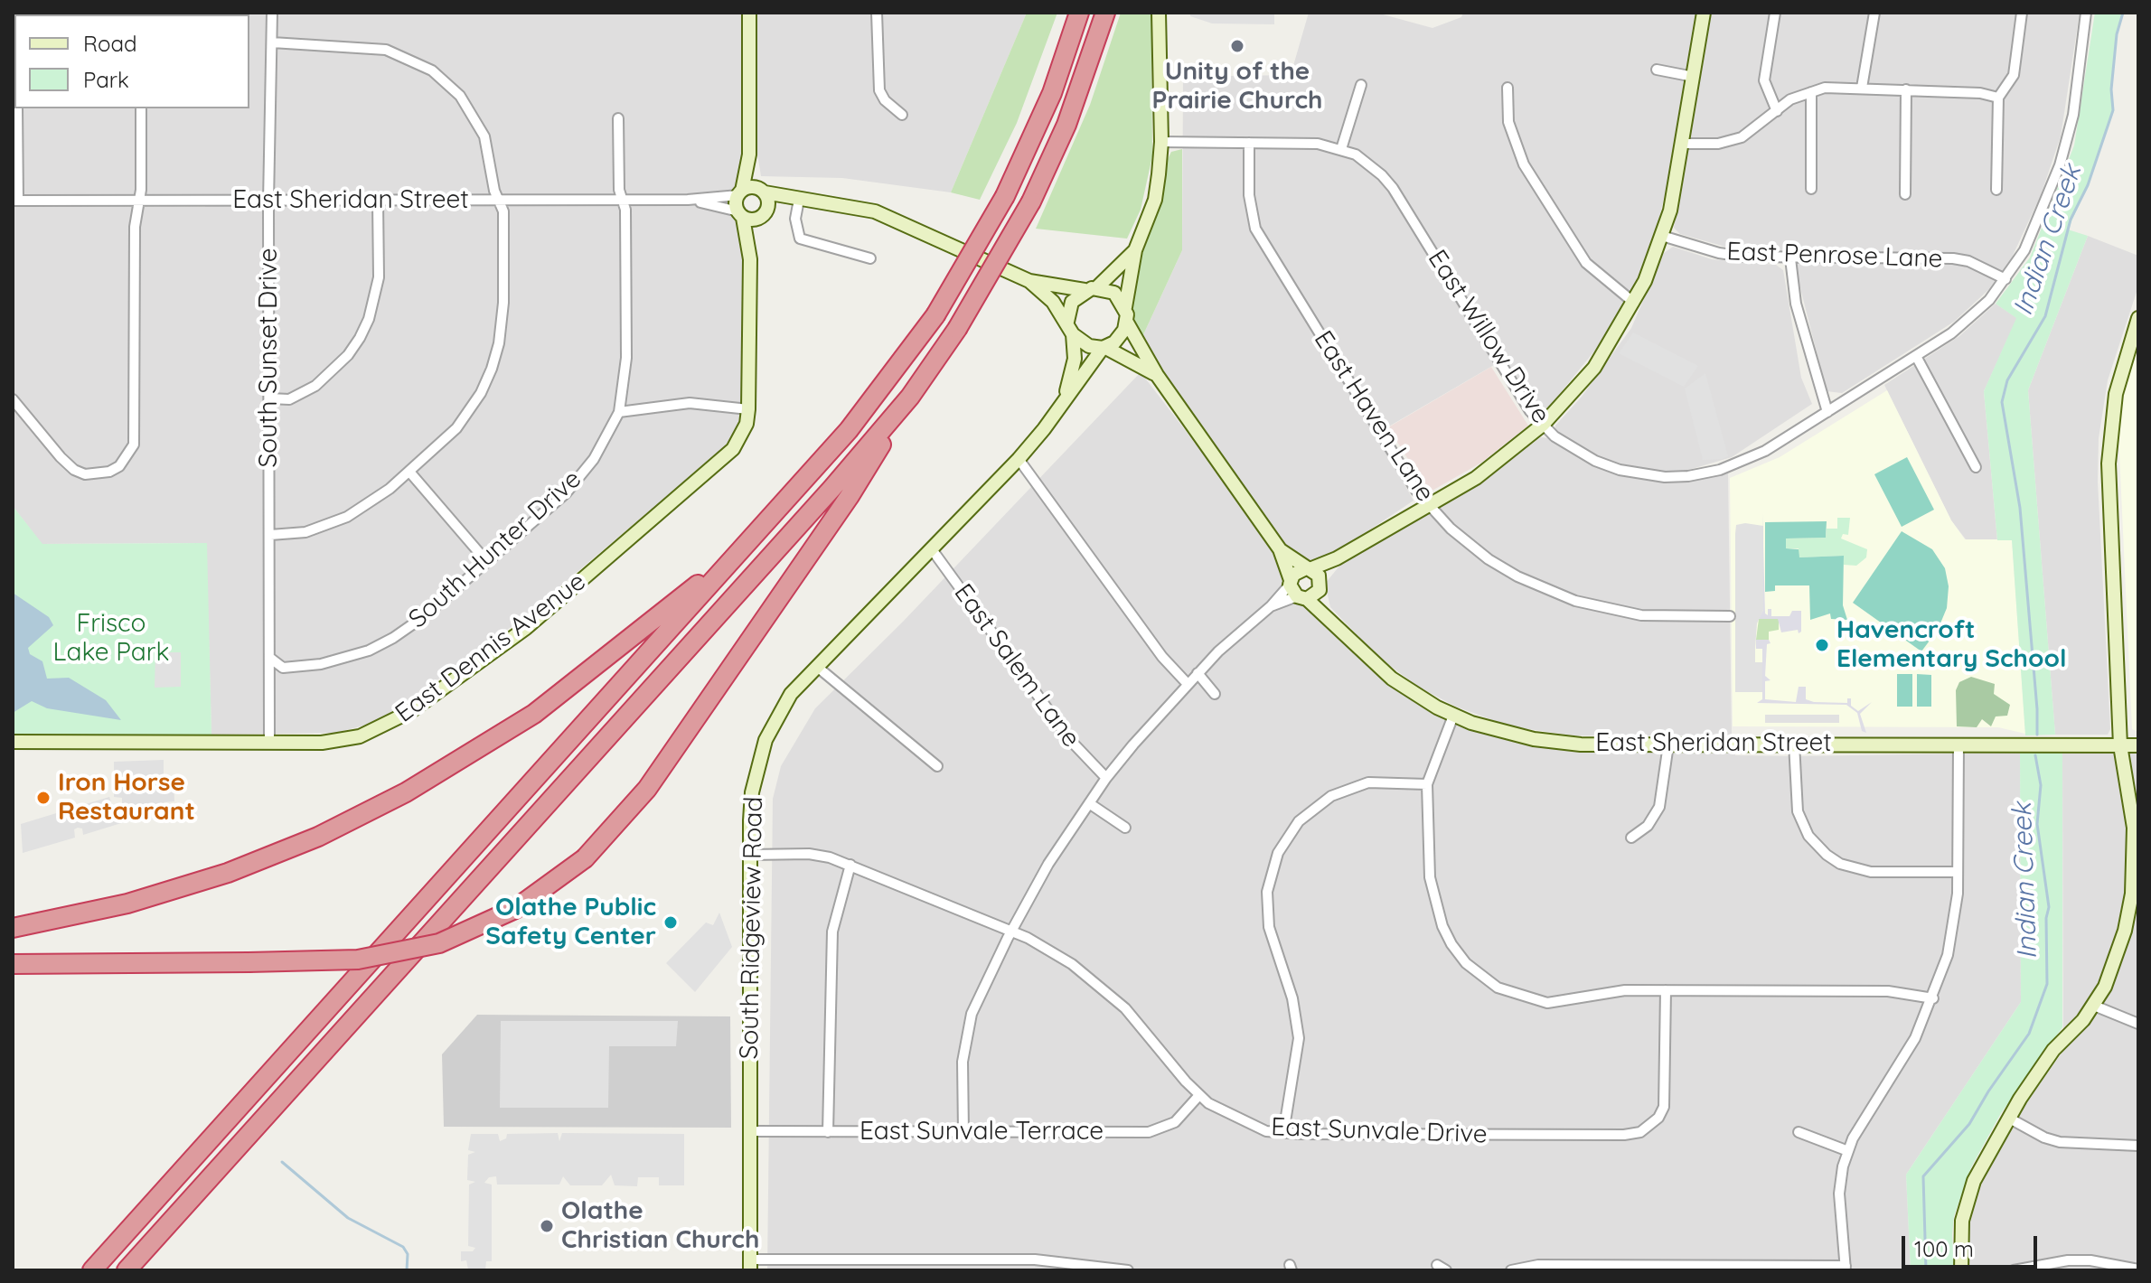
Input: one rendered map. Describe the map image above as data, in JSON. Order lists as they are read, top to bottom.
{
  "streets": {
    "street": [
      "East Sheridan Street",
      "East Penrose Lane",
      "East Willow Drive",
      "South Sunset Drive",
      "East Haven Lane",
      "South Hunter Drive",
      "East Dennis Avenue",
      "East Salem Lane",
      "South Ridgeview Road",
      "East Sunvale Drive",
      "East Sunvale Terrace"
    ]
  },
  "crossings": [
    ["East Sheridan Street", "South Sunset Drive"],
    ["East Sheridan Street", "South Hunter Drive"],
    ["East Sheridan Street", "East Dennis Avenue"],
    ["East Penrose Lane", "East Willow Drive"],
    ["East Willow Drive", "East Haven Lane"],
    ["South Sunset Drive", "South Hunter Drive"],
    ["South Sunset Drive", "East Dennis Avenue"],
    ["East Salem Lane", "South Ridgeview Road"],
    ["South Ridgeview Road", "East Sunvale Drive"],
    ["South Ridgeview Road", "East Sunvale Terrace"],
    ["East Sunvale Drive", "East Sunvale Terrace"]
  ],
  "water": ["Indian Creek"],
  "parks": ["Frisco Lake Park"],
  "places": [
    "Unity of the Prairie Church",
    "Havencroft Elementary School",
    "Iron Horse Restaurant",
    "Olathe Public Safety Center",
    "Olathe Christian Church"
  ],
  "legend": ["Road", "Park"],
  "scale_bar": "100 m"
}
